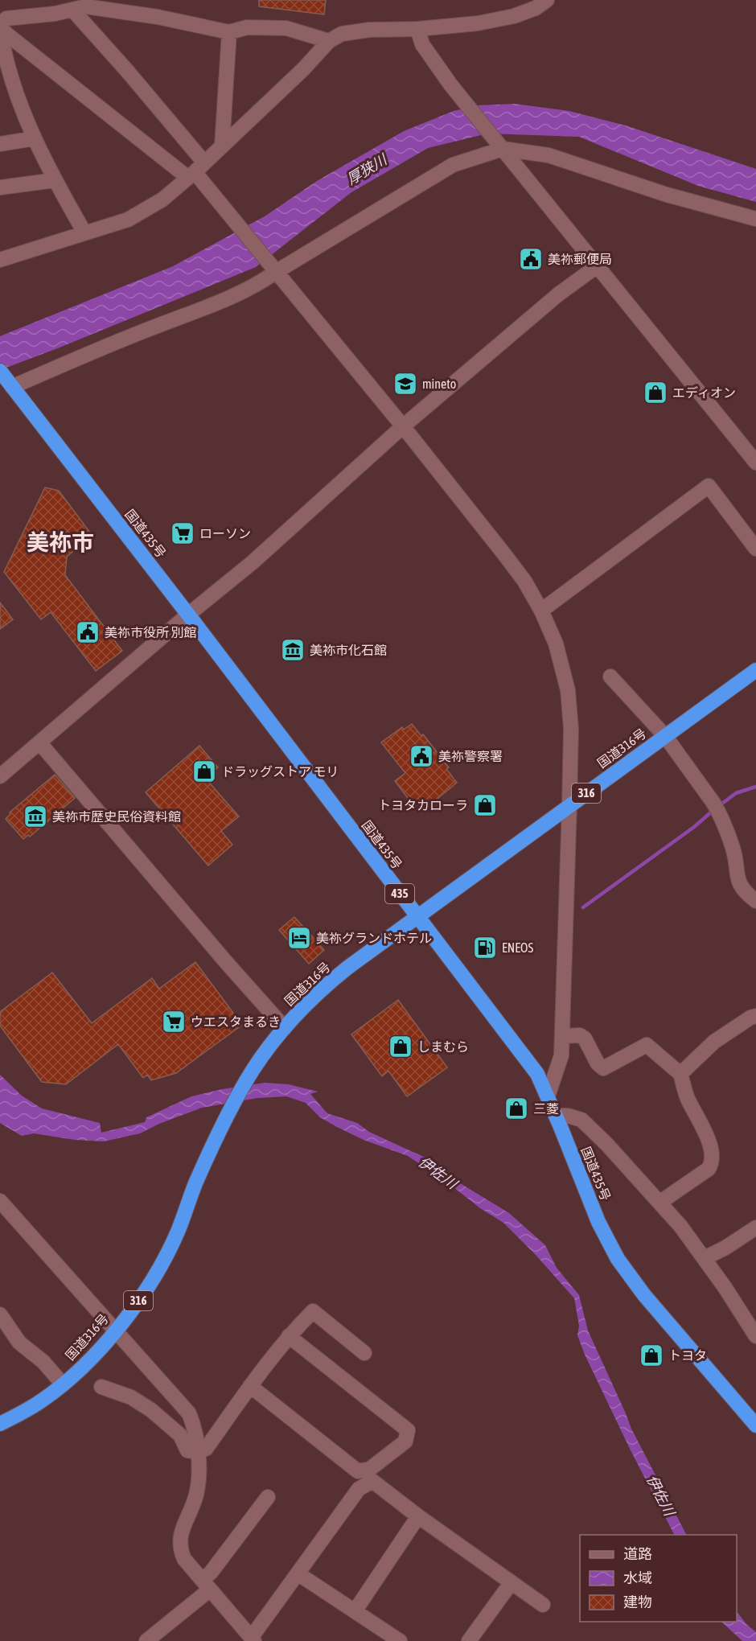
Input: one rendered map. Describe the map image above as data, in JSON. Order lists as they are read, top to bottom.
{
  "streets": {
    "highway": [
      "国道435号",
      "国道316号",
      "316",
      "435"
    ]
  },
  "crossings": [
    ["国道435号", "国道316号"]
  ],
  "districts": ["美祢市"],
  "water": ["厚狭川", "伊佐川"],
  "places": {
    "public building": ["美祢郵便局", "美祢市役所 別館", "美祢警察署"],
    "school or university": ["mineto"],
    "shop": [
      "エディオン",
      "ドラッグストア モリ",
      "トヨタカローラ",
      "しまむら",
      "三菱",
      "トヨタ"
    ],
    "supermarket": ["ローソン", "ウエスタまるき"],
    "museum": ["美袮市化石館", "美袮市歴史民俗資料館"],
    "hotel": ["美祢グランドホテル"],
    "fuel station": ["ENEOS"]
  },
  "legend": ["道路", "水域", "建物"]
}
